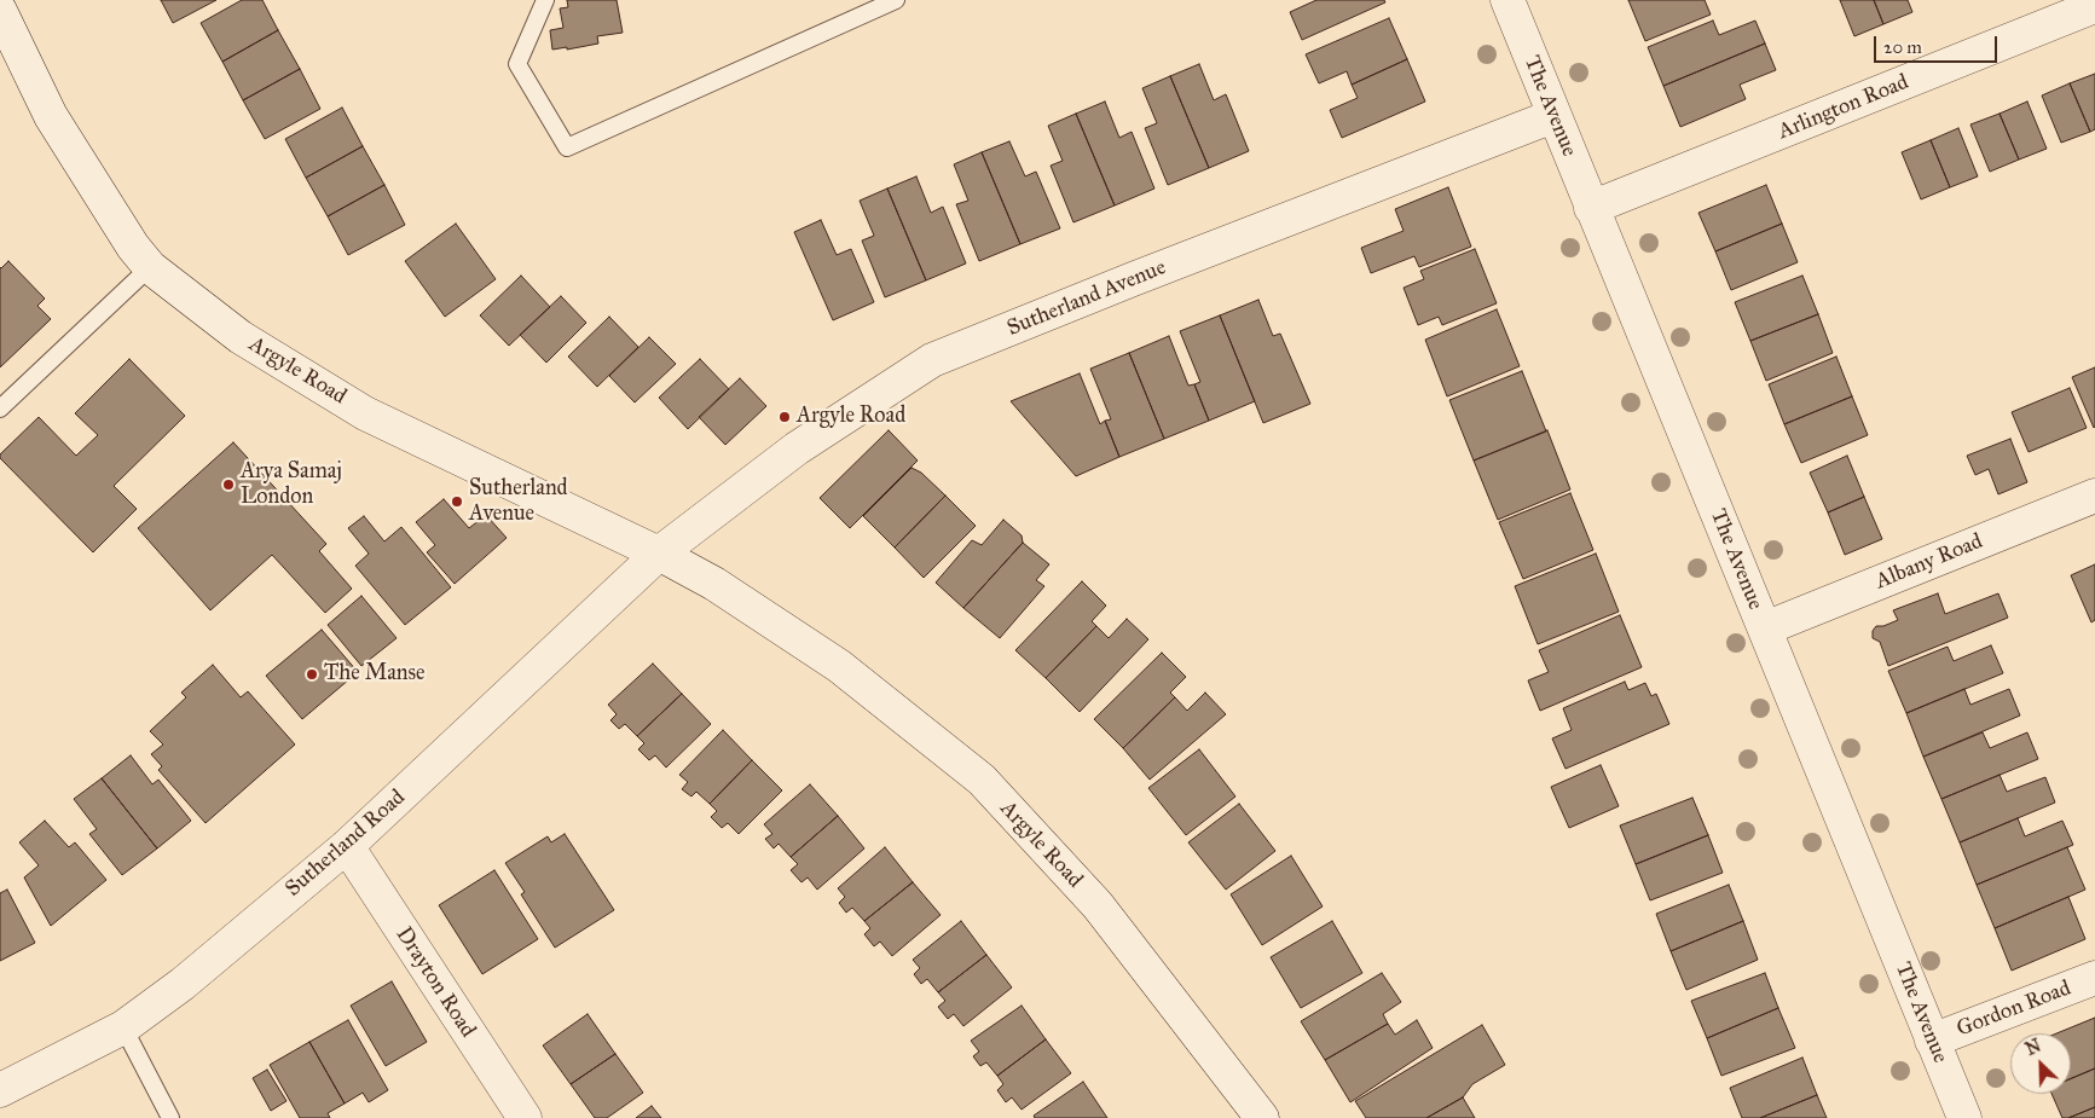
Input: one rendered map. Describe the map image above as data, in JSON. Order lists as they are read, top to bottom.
{
  "streets": {
    "street": [
      "The Avenue",
      "Arlington Road",
      "Sutherland Avenue",
      "Argyle Road",
      "Albany Road",
      "Sutherland Road",
      "Drayton Road",
      "Gordon Road"
    ]
  },
  "crossings": [
    ["The Avenue", "Arlington Road"],
    ["The Avenue", "Sutherland Avenue"],
    ["The Avenue", "Albany Road"],
    ["The Avenue", "Gordon Road"],
    ["Sutherland Avenue", "Argyle Road"],
    ["Sutherland Avenue", "Sutherland Road"],
    ["Argyle Road", "Sutherland Road"],
    ["Sutherland Road", "Drayton Road"]
  ],
  "places": [
    "Argyle Road",
    "Arya Samaj London",
    "Sutherland Avenue",
    "The Manse"
  ],
  "scale_bar": "20 m",
  "north": "top left"
}
